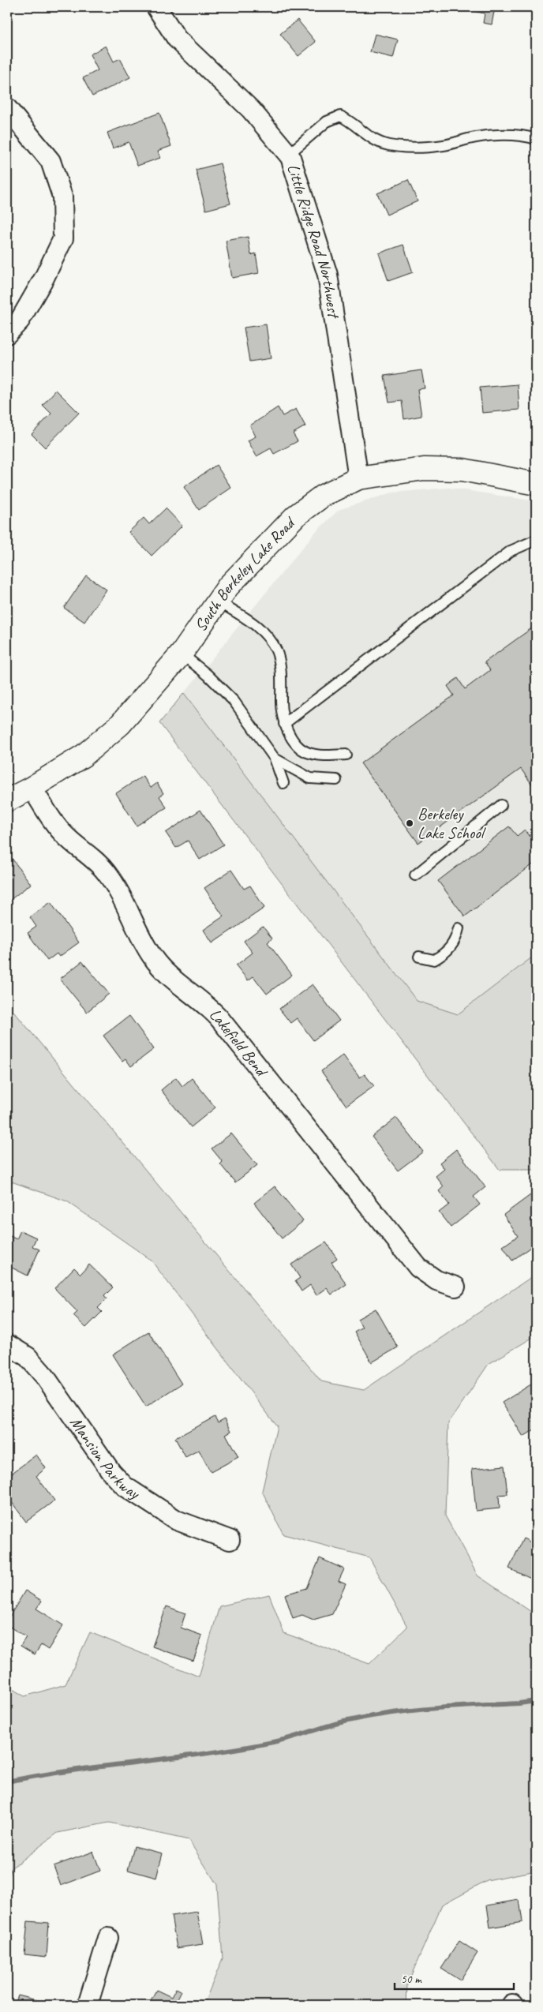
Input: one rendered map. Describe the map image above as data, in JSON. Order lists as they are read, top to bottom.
{
  "streets": {
    "street": [
      "Little Ridge Road Northwest",
      "South Berkeley Lake Road",
      "Lakefield Bend",
      "Mansion Parkway"
    ]
  },
  "crossings": [
    ["Little Ridge Road Northwest", "South Berkeley Lake Road"],
    ["South Berkeley Lake Road", "Lakefield Bend"]
  ],
  "places": ["Berkeley Lake School"],
  "scale_bar": "50 m"
}
